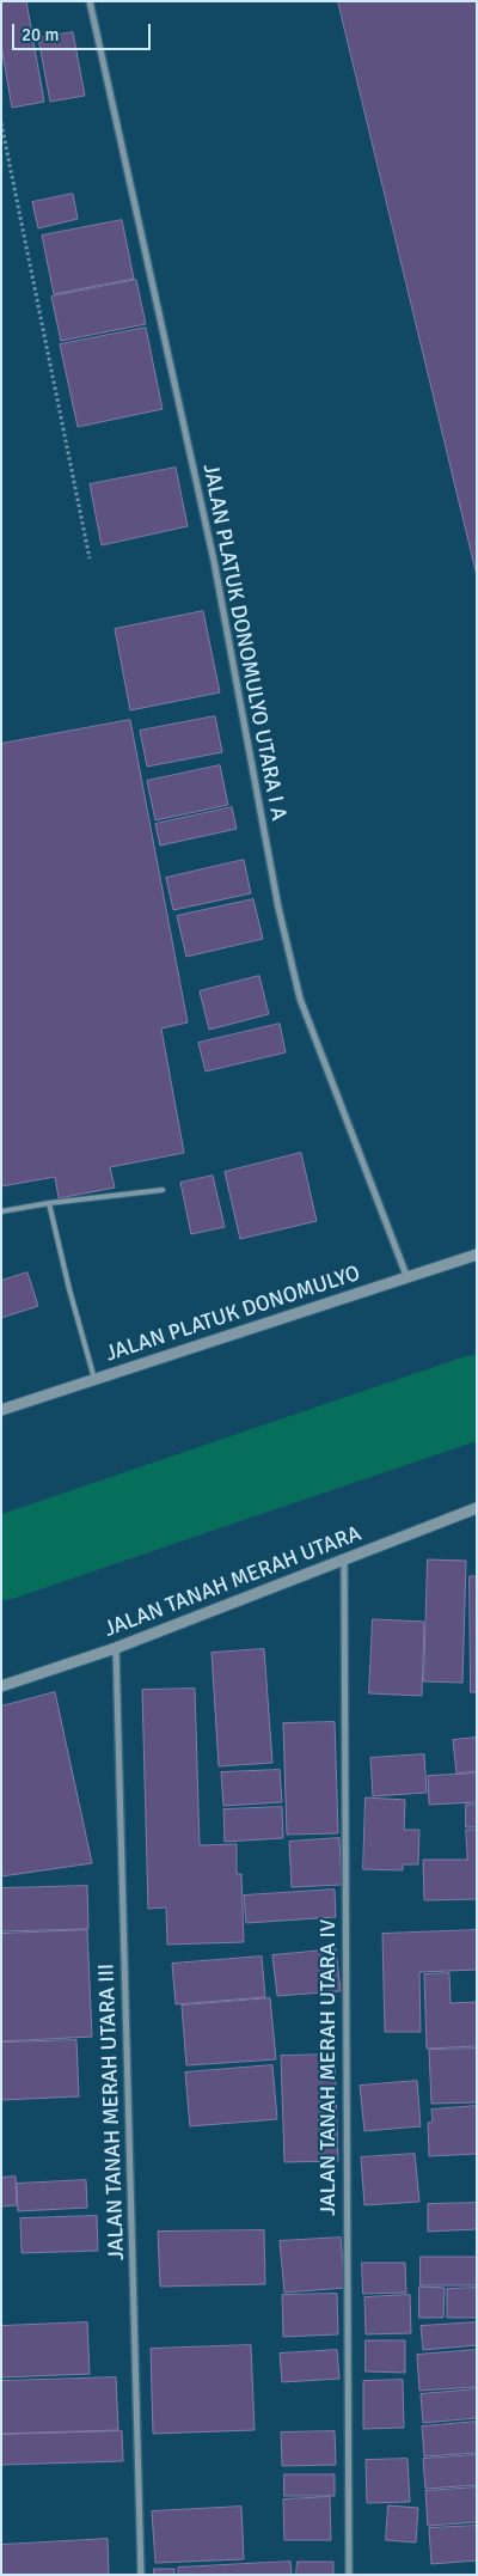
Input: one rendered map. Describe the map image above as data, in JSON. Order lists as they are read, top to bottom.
{
  "streets": {
    "street": [
      "JALAN PLATUK DONOMULYO UTARA I A",
      "JALAN PLATUK DONOMULYO",
      "JALAN TANAH MERAH UTARA",
      "JALAN TANAH MERAH UTARA IV",
      "JALAN TANAH MERAH UTARA III"
    ]
  },
  "crossings": [
    ["JALAN PLATUK DONOMULYO UTARA I A", "JALAN PLATUK DONOMULYO"],
    ["JALAN TANAH MERAH UTARA", "JALAN TANAH MERAH UTARA IV"],
    ["JALAN TANAH MERAH UTARA", "JALAN TANAH MERAH UTARA III"]
  ],
  "scale_bar": "20 m"
}
